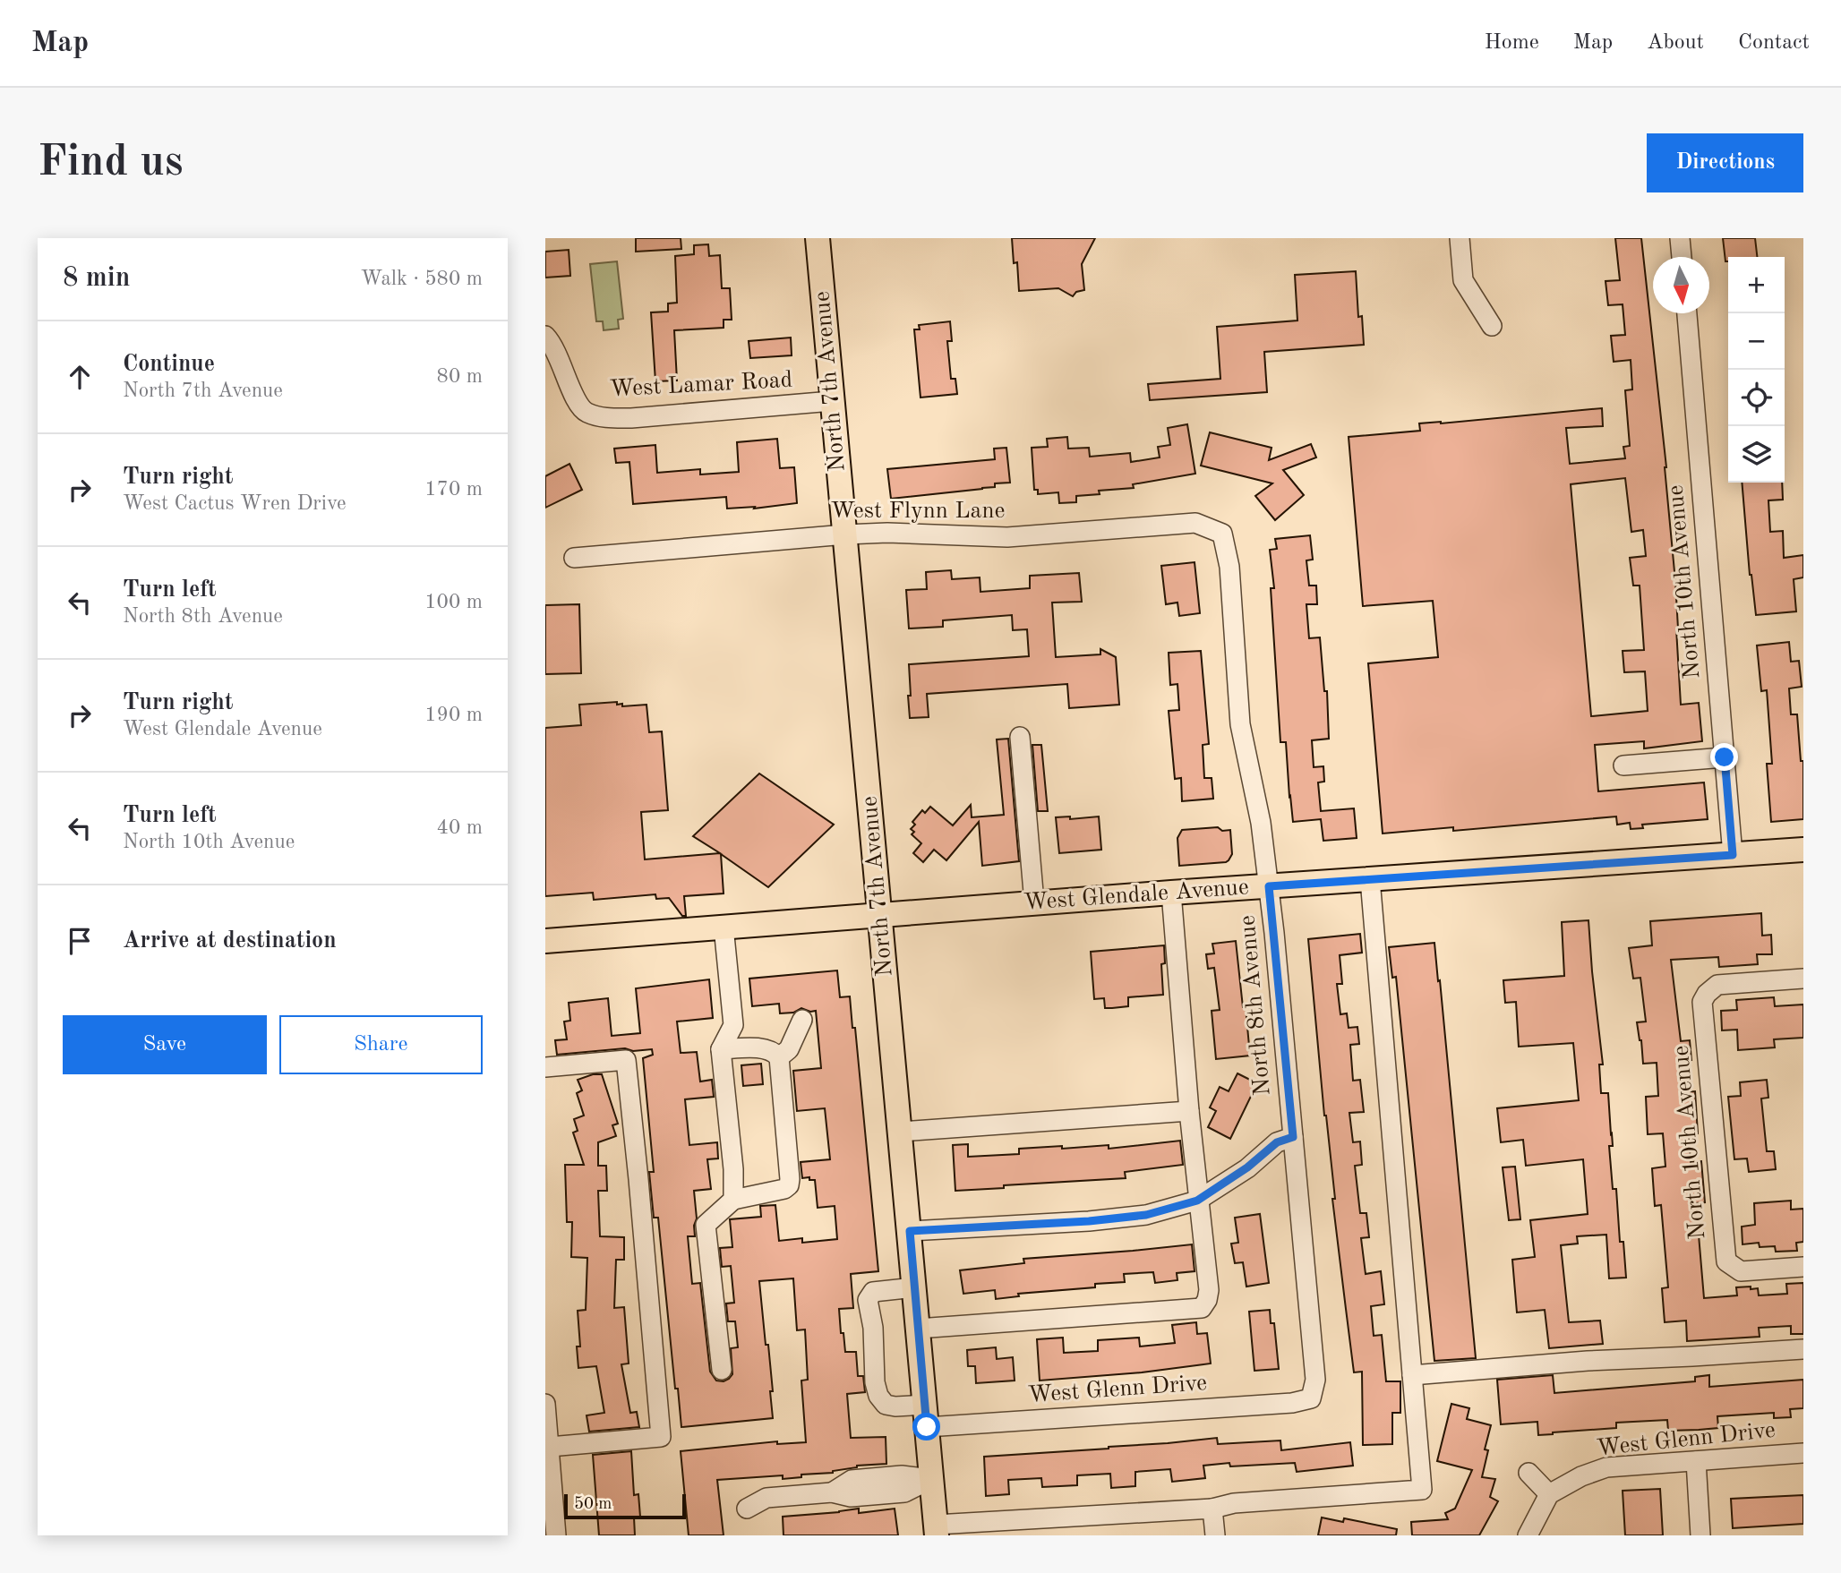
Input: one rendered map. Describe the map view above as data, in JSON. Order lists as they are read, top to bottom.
{
  "streets": {
    "main road": ["North 7th Avenue", "West Glendale Avenue"],
    "street": [
      "West Lamar Road",
      "West Flynn Lane",
      "North 10th Avenue",
      "North 8th Avenue",
      "West Glenn Drive"
    ]
  },
  "crossings": [
    ["North 7th Avenue", "West Lamar Road"],
    ["North 7th Avenue", "West Flynn Lane"],
    ["North 7th Avenue", "West Glendale Avenue"],
    ["North 7th Avenue", "West Glenn Drive"],
    ["West Flynn Lane", "North 8th Avenue"],
    ["North 10th Avenue", "West Glendale Avenue"],
    ["West Glendale Avenue", "North 8th Avenue"],
    ["North 8th Avenue", "West Glenn Drive"]
  ],
  "scale_bar": "50 m",
  "north": "bottom",
  "page": {
    "header": "Map",
    "nav": [
      "Home",
      "Map",
      "About",
      "Contact"
    ],
    "buttons": [
      "Directions",
      ["Save", "Share"]
    ],
    "title": "Find us",
    "heading": ["8 min", "Walk · 580 m"],
    "map_buttons": ["+", "−"],
    "list": [
      ["Continue", "North 7th Avenue", "80 m"],
      ["Turn right", "West Cactus Wren Drive", "170 m"],
      ["Turn left", "North 8th Avenue", "100 m"],
      ["Turn right", "West Glendale Avenue", "190 m"],
      ["Turn left", "North 10th Avenue", "40 m"],
      "Arrive at destination"
    ],
    "scale": "50 m"
  }
}
